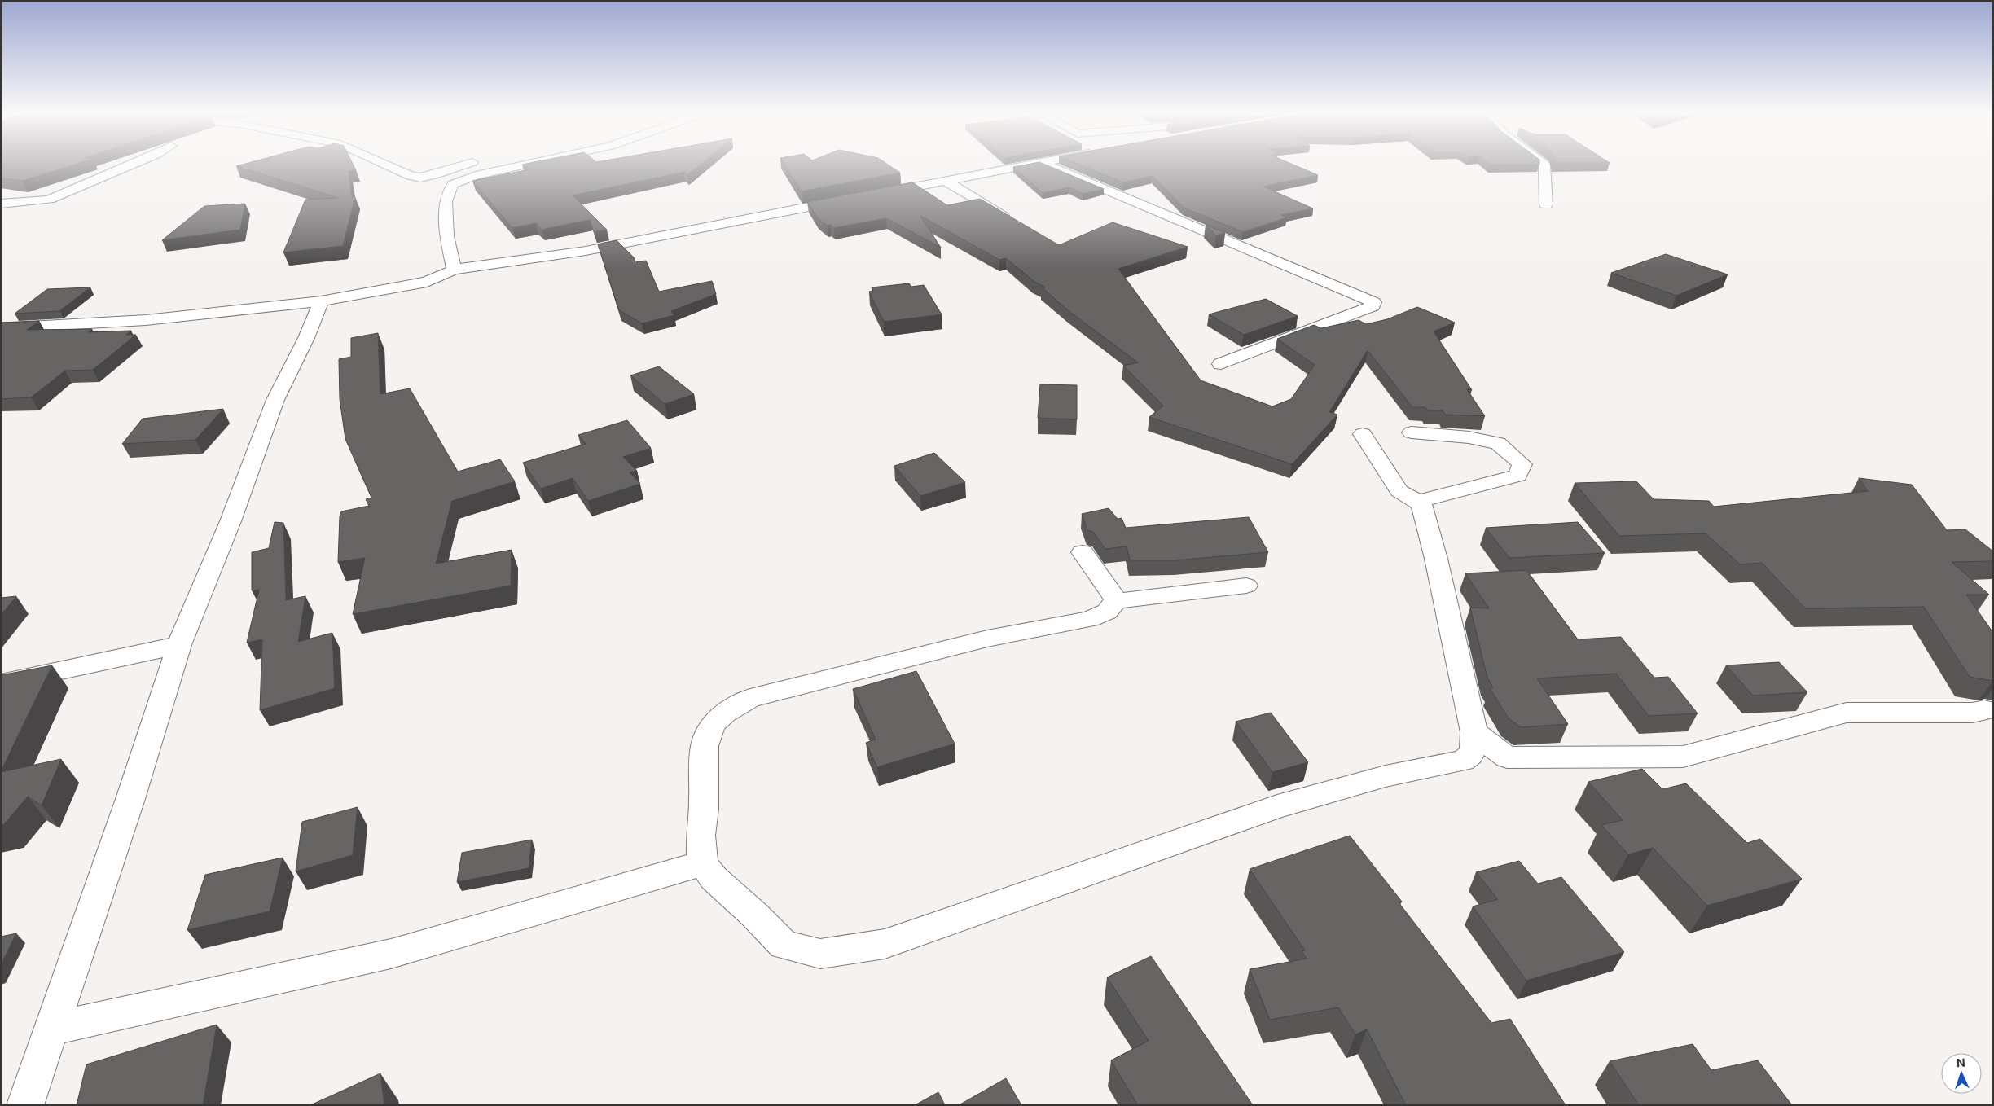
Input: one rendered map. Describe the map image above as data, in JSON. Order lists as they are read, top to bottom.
{
  "north": "top"
}
